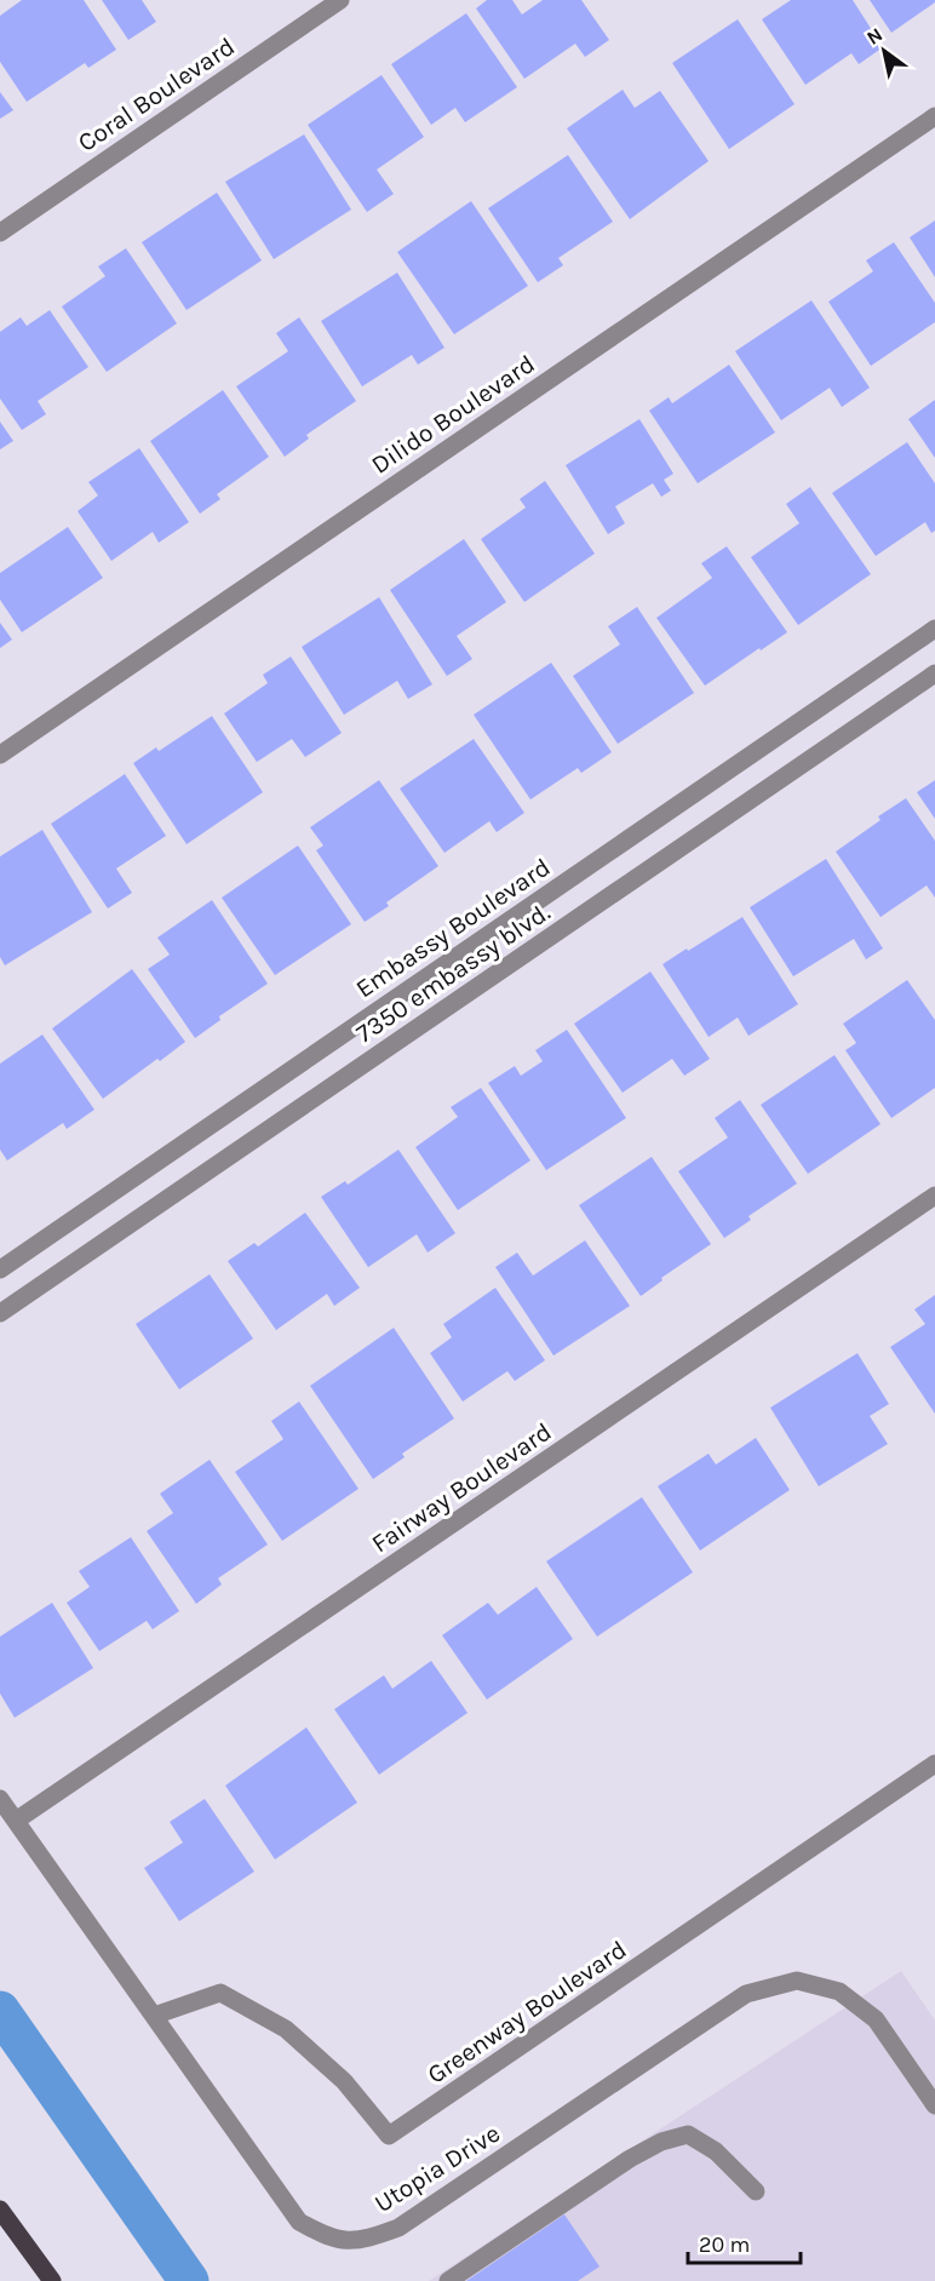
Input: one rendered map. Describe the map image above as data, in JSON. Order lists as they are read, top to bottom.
{
  "streets": {
    "street": [
      "Coral Boulevard",
      "Dilido Boulevard",
      "Embassy Boulevard",
      "7350 embassy blvd.",
      "Fairway Boulevard",
      "Greenway Boulevard",
      "Utopia Drive"
    ]
  },
  "crossings": [
    ["Fairway Boulevard", "Utopia Drive"],
    ["Greenway Boulevard", "Utopia Drive"]
  ],
  "scale_bar": "20 m",
  "north": "top left"
}
